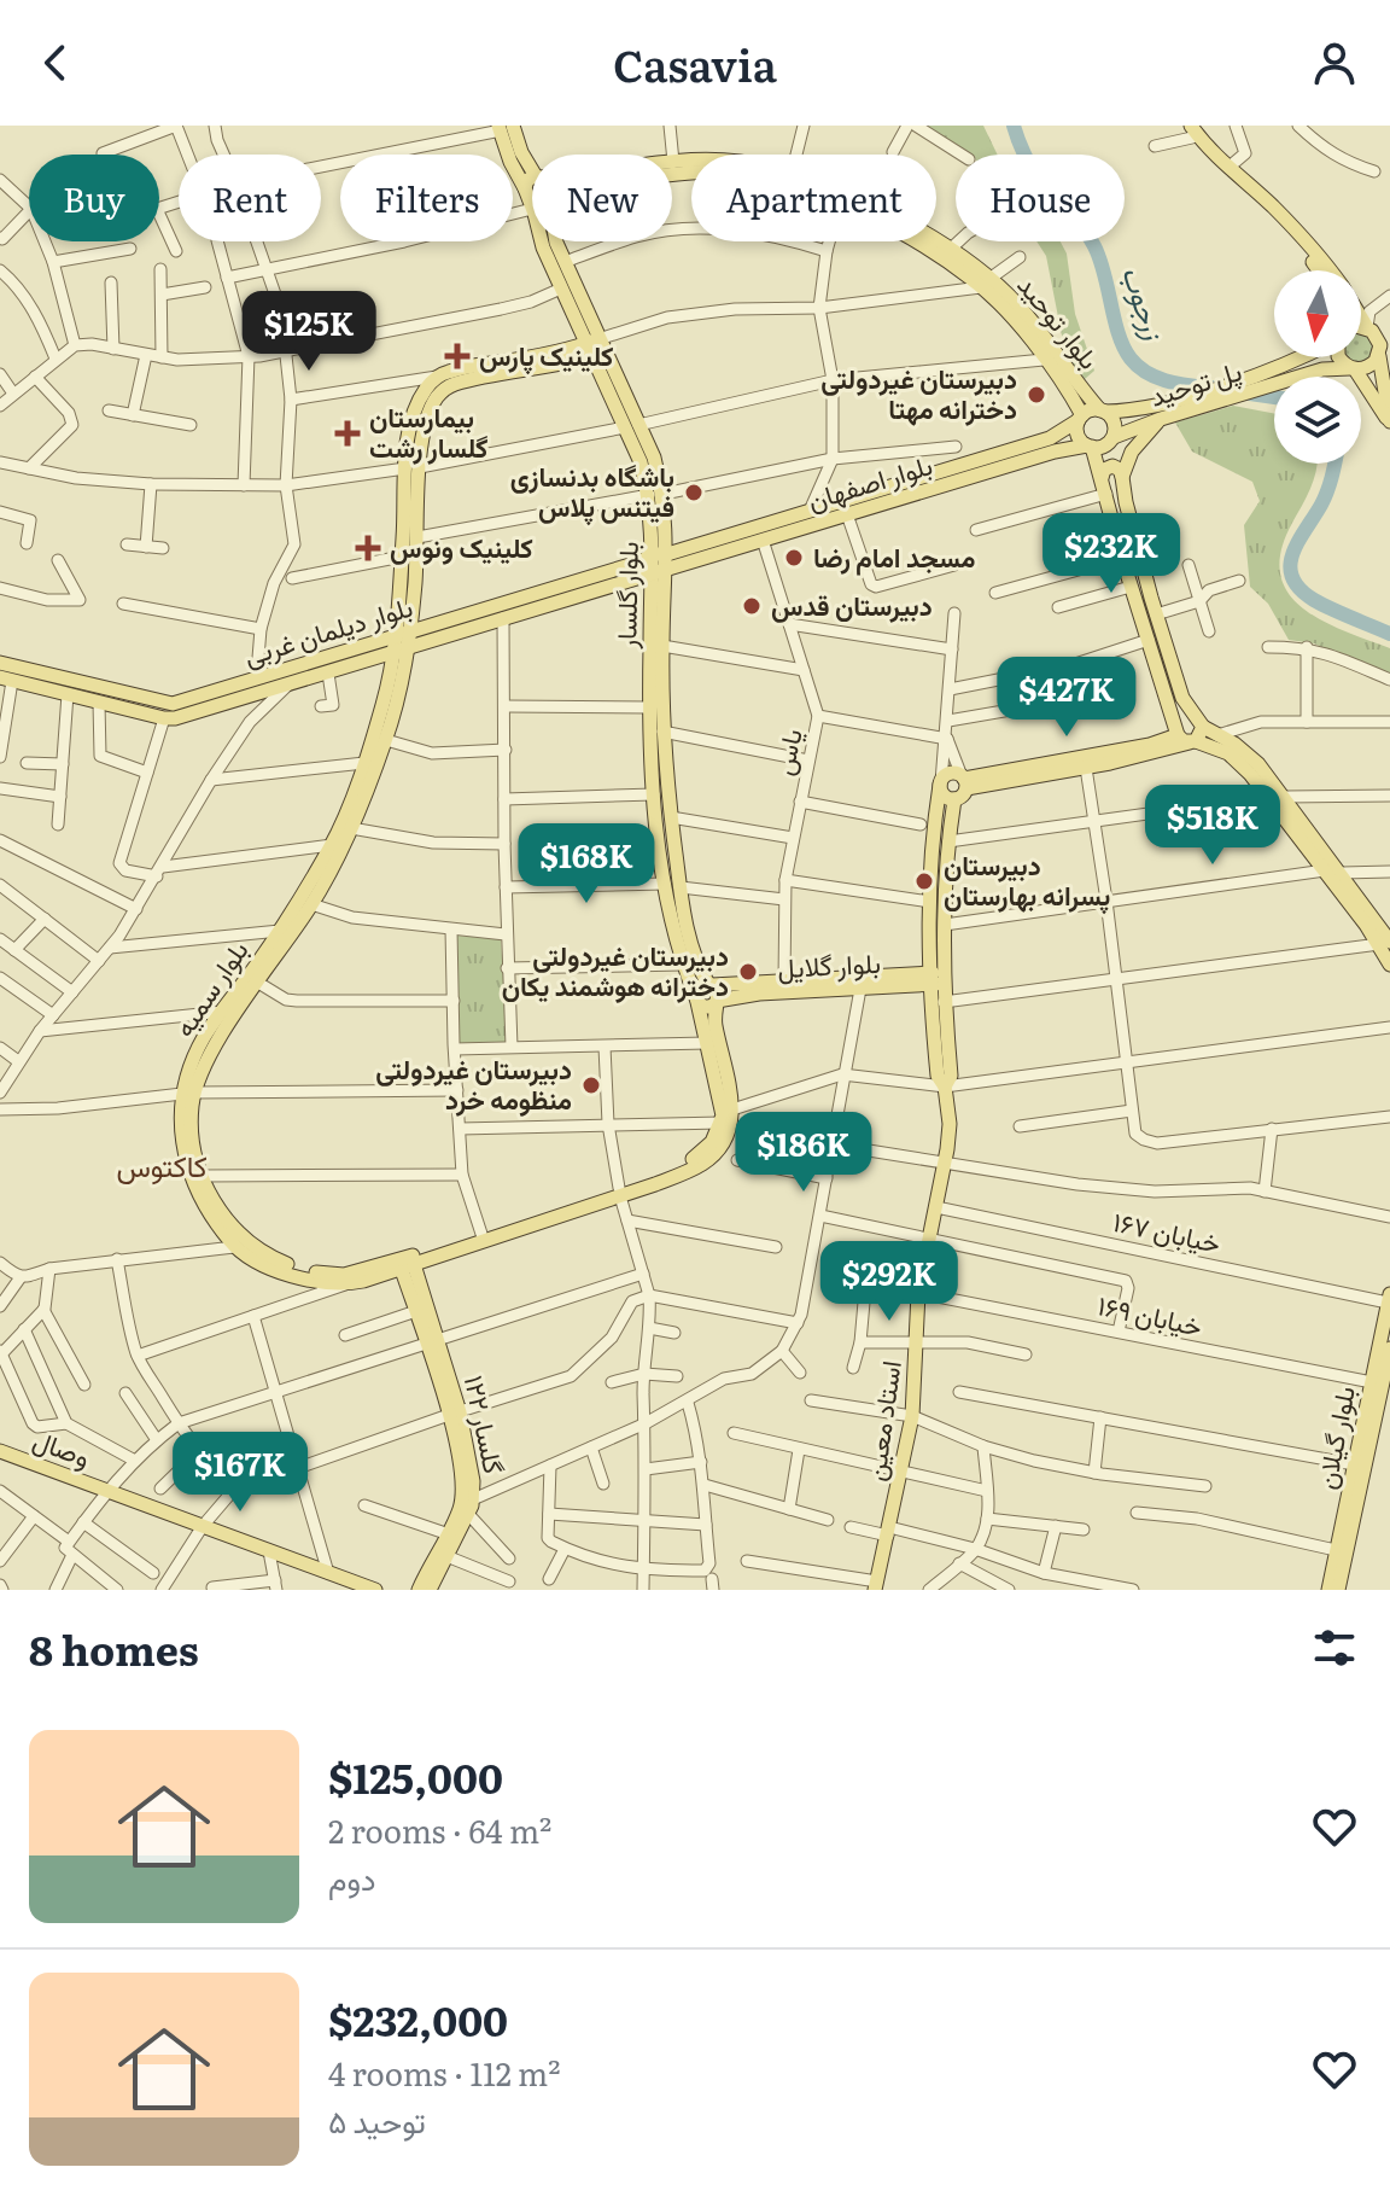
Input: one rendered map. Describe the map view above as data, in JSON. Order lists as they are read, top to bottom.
{
  "streets": {
    "main road": [
      "بلوار توحید",
      "پل توحید",
      "بلوار اصفهان",
      "بلوار گلسار",
      "بلوار دیلمان غربی",
      "بلوار گلایل",
      "بلوار سمیه",
      "استاد معین",
      "گلسار ۱۲۲",
      "بلوار گیلان",
      "وصال"
    ],
    "street": ["یاس", "خیابان ۱۶۷", "خیابان ۱۶۹"]
  },
  "crossings": [
    ["بلوار توحید", "پل توحید"],
    ["بلوار توحید", "بلوار اصفهان"],
    ["پل توحید", "بلوار اصفهان"],
    ["بلوار اصفهان", "بلوار گلسار"],
    ["بلوار اصفهان", "بلوار دیلمان غربی"],
    ["بلوار اصفهان", "یاس"],
    ["بلوار گلسار", "بلوار دیلمان غربی"],
    ["بلوار گلسار", "بلوار گلایل"],
    ["بلوار گلسار", "بلوار سمیه"],
    ["بلوار دیلمان غربی", "بلوار سمیه"],
    ["یاس", "بلوار گلایل"],
    ["بلوار گلایل", "استاد معین"],
    ["بلوار سمیه", "گلسار ۱۲۲"],
    ["خیابان ۱۶۷", "استاد معین"],
    ["خیابان ۱۶۷", "بلوار گیلان"],
    ["خیابان ۱۶۹", "استاد معین"],
    ["خیابان ۱۶۹", "بلوار گیلان"]
  ],
  "districts": ["کاکتوس"],
  "water": ["زرجوب"],
  "places": {
    "health": ["کلینیک پارس", "بیمارستان گلسار رشت", "کلینیک ونوس"],
    "other": [
      "دبیرستان غیردولتی دخترانه مهتا",
      "باشگاه بدنسازی فیتنس پلاس",
      "مسجد امام رضا",
      "دبیرستان قدس",
      "دبیرستان پسرانه بهارستان",
      "دبیرستان غیردولتی دخترانه هوشمند یکان",
      "دبیرستان غیردولتی منظومه خرد"
    ]
  },
  "north": "bottom",
  "page": {
    "header": "Casavia",
    "chip": [
      "Buy",
      "Rent",
      "Filters",
      "New",
      "Apartment",
      "House"
    ],
    "price": [
      "$125K",
      "$232K",
      "$427K",
      "$518K",
      "$168K",
      "$186K",
      "$292K",
      "$167K"
    ],
    "heading": "8 homes",
    "list": [
      {
        "name": "$125,000",
        "note": "2 rooms · 64 m² · دوم"
      },
      {
        "name": "$232,000",
        "note": "4 rooms · 112 m² · توحید ۵"
      }
    ]
  }
}
